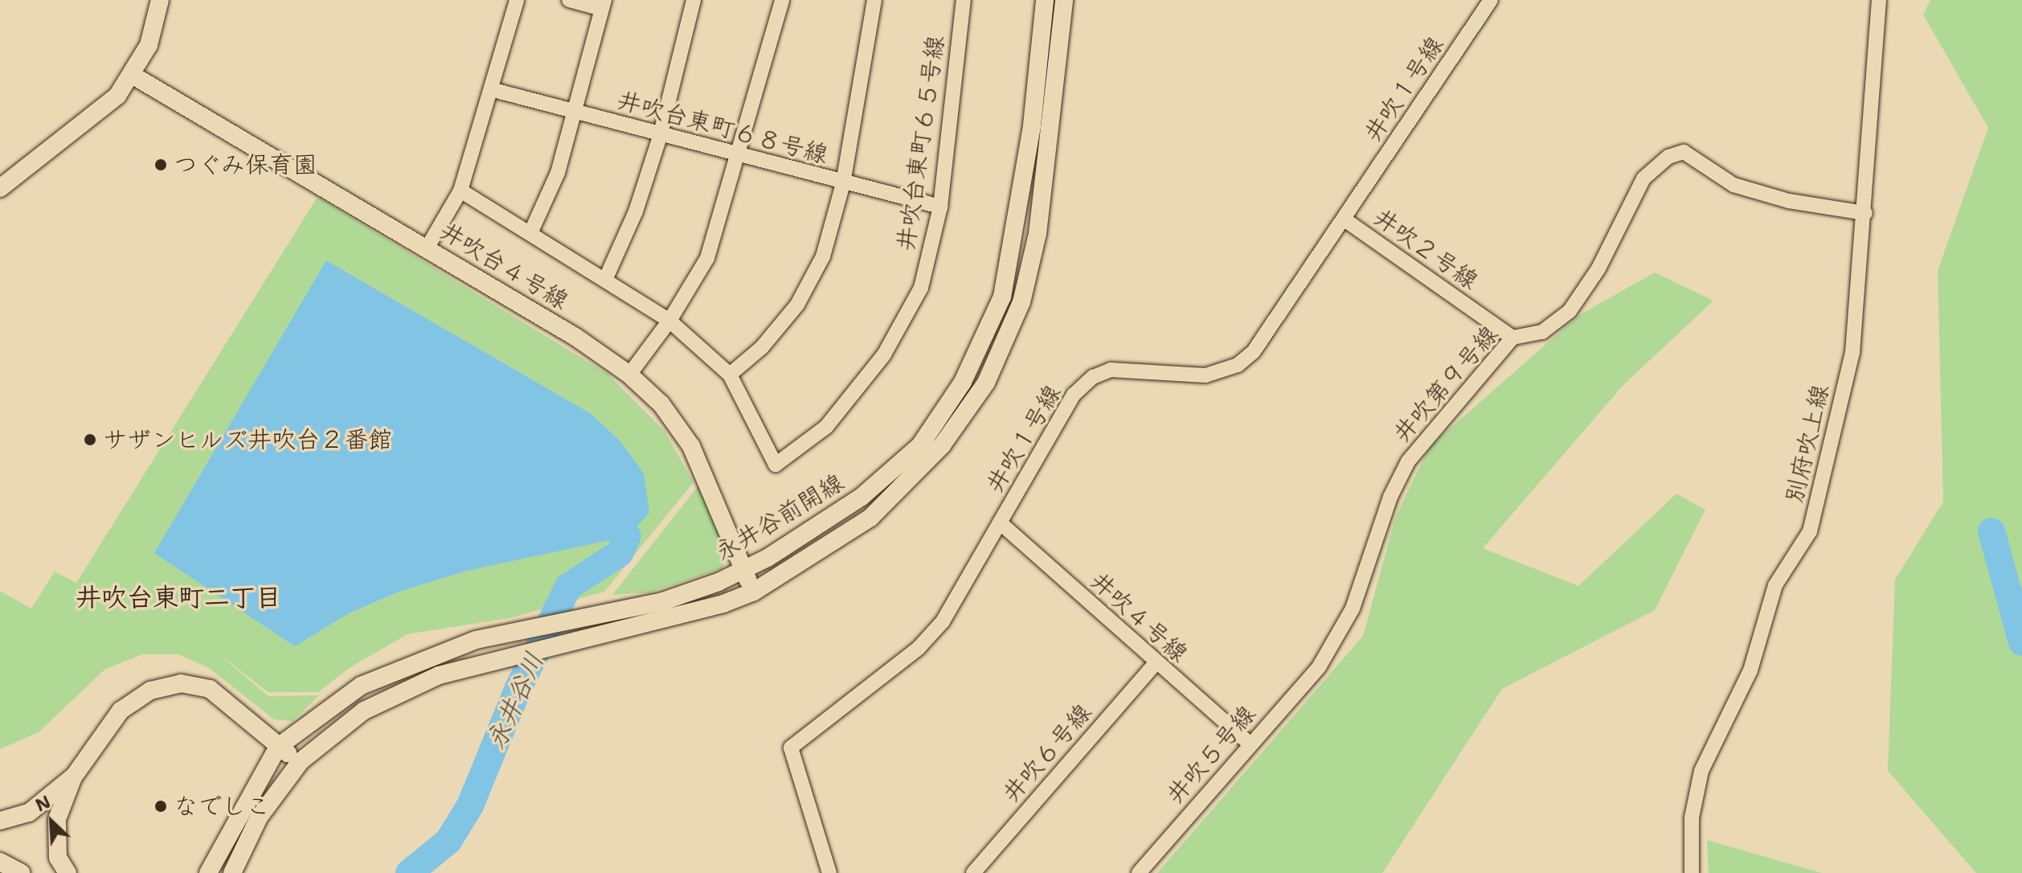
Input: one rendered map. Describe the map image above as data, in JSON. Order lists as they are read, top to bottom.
{
  "streets": {
    "street": [
      "井吹１号線",
      "井吹台東町６８号線",
      "井吹台東町６５号線",
      "井吹２号線",
      "井吹台４号線",
      "井吹第９号線",
      "別府吹上線",
      "永井谷前開線",
      "井吹４号線",
      "井吹６号線",
      "井吹５号線"
    ]
  },
  "crossings": [
    ["井吹１号線", "井吹２号線"],
    ["井吹１号線", "井吹４号線"],
    ["井吹台東町６８号線", "井吹台東町６５号線"],
    ["井吹２号線", "井吹第９号線"],
    ["井吹台４号線", "永井谷前開線"],
    ["井吹第９号線", "別府吹上線"],
    ["井吹第９号線", "井吹５号線"],
    ["井吹４号線", "井吹６号線"],
    ["井吹４号線", "井吹５号線"]
  ],
  "districts": ["井吹台東町二丁目"],
  "water": ["永井谷川"],
  "places": ["つぐみ保育園", "サザンヒルズ井吹台２番館", "なでしこ"],
  "north": "top left"
}
